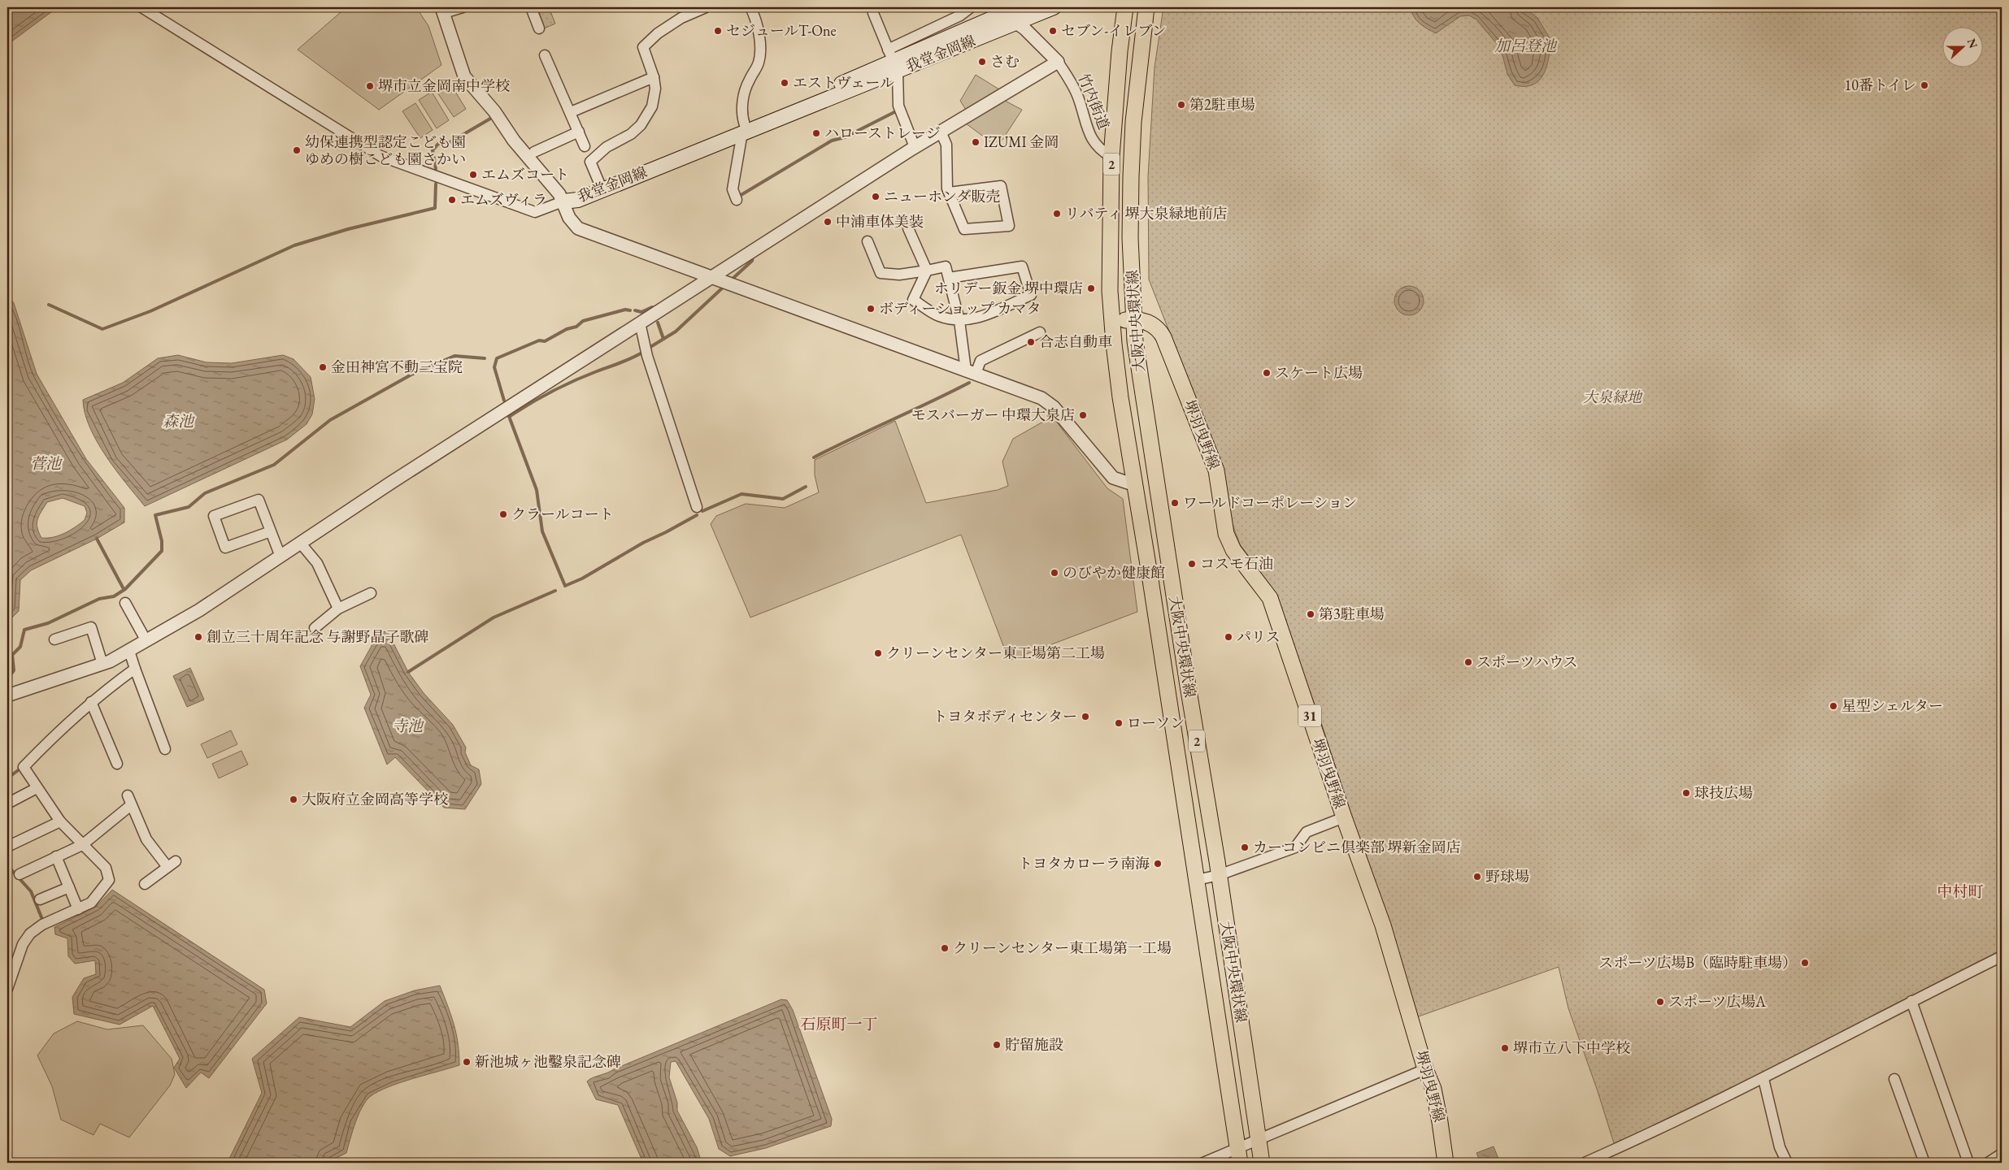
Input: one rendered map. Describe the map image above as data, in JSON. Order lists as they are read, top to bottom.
{
  "streets": {
    "main road": [
      "我堂金岡線",
      "2",
      "大阪中央環状線",
      "堺羽曳野線",
      "31"
    ],
    "street": ["竹内街道"]
  },
  "crossings": [
    ["我堂金岡線", "竹内街道"],
    ["竹内街道", "大阪中央環状線"],
    ["大阪中央環状線", "堺羽曳野線"]
  ],
  "districts": ["中村町", "石原町一丁"],
  "water": [
    "加呂登池",
    "森池",
    "菅池",
    "寺池"
  ],
  "parks": ["大泉緑地"],
  "places": [
    "セジュールT-One",
    "セブン-イレブン",
    "さむ",
    "エストヴェール",
    "10番トイレ",
    "堺市立金岡南中学校",
    "第2駐車場",
    "ハローストレージ",
    "IZUMI 金岡",
    "幼保連携型認定こども園 ゆめの樹こども園さかい",
    "エムズコート",
    "ニューホンダ販売",
    "エムズヴィラ",
    "リバティ 堺大泉緑地前店",
    "中浦車体美装",
    "ホリデー鈑金 堺中環店",
    "ボディーショップ カマタ",
    "合志自動車",
    "金田神宮不動三宝院",
    "スケート広場",
    "モスバーガー 中環大泉店",
    "ワールドコーポレーション",
    "クラールコート",
    "コスモ石油",
    "のびやか健康館",
    "第3駐車場",
    "創立三十周年記念 与謝野晶子歌碑",
    "パリス",
    "クリーンセンター東工場第二工場",
    "スポーツハウス",
    "星型シェルター",
    "トヨタボディセンター",
    "ローソン",
    "球技広場",
    "大阪府立金岡高等学校",
    "カーコンビニ倶楽部 堺新金岡店",
    "トヨタカローラ南海",
    "野球場",
    "クリーンセンター東工場第一工場",
    "スポーツ広場B（臨時駐車場）",
    "スポーツ広場A",
    "貯留施設",
    "堺市立八下中学校",
    "新池城ヶ池鑿泉記念碑"
  ],
  "north": "right"
}
